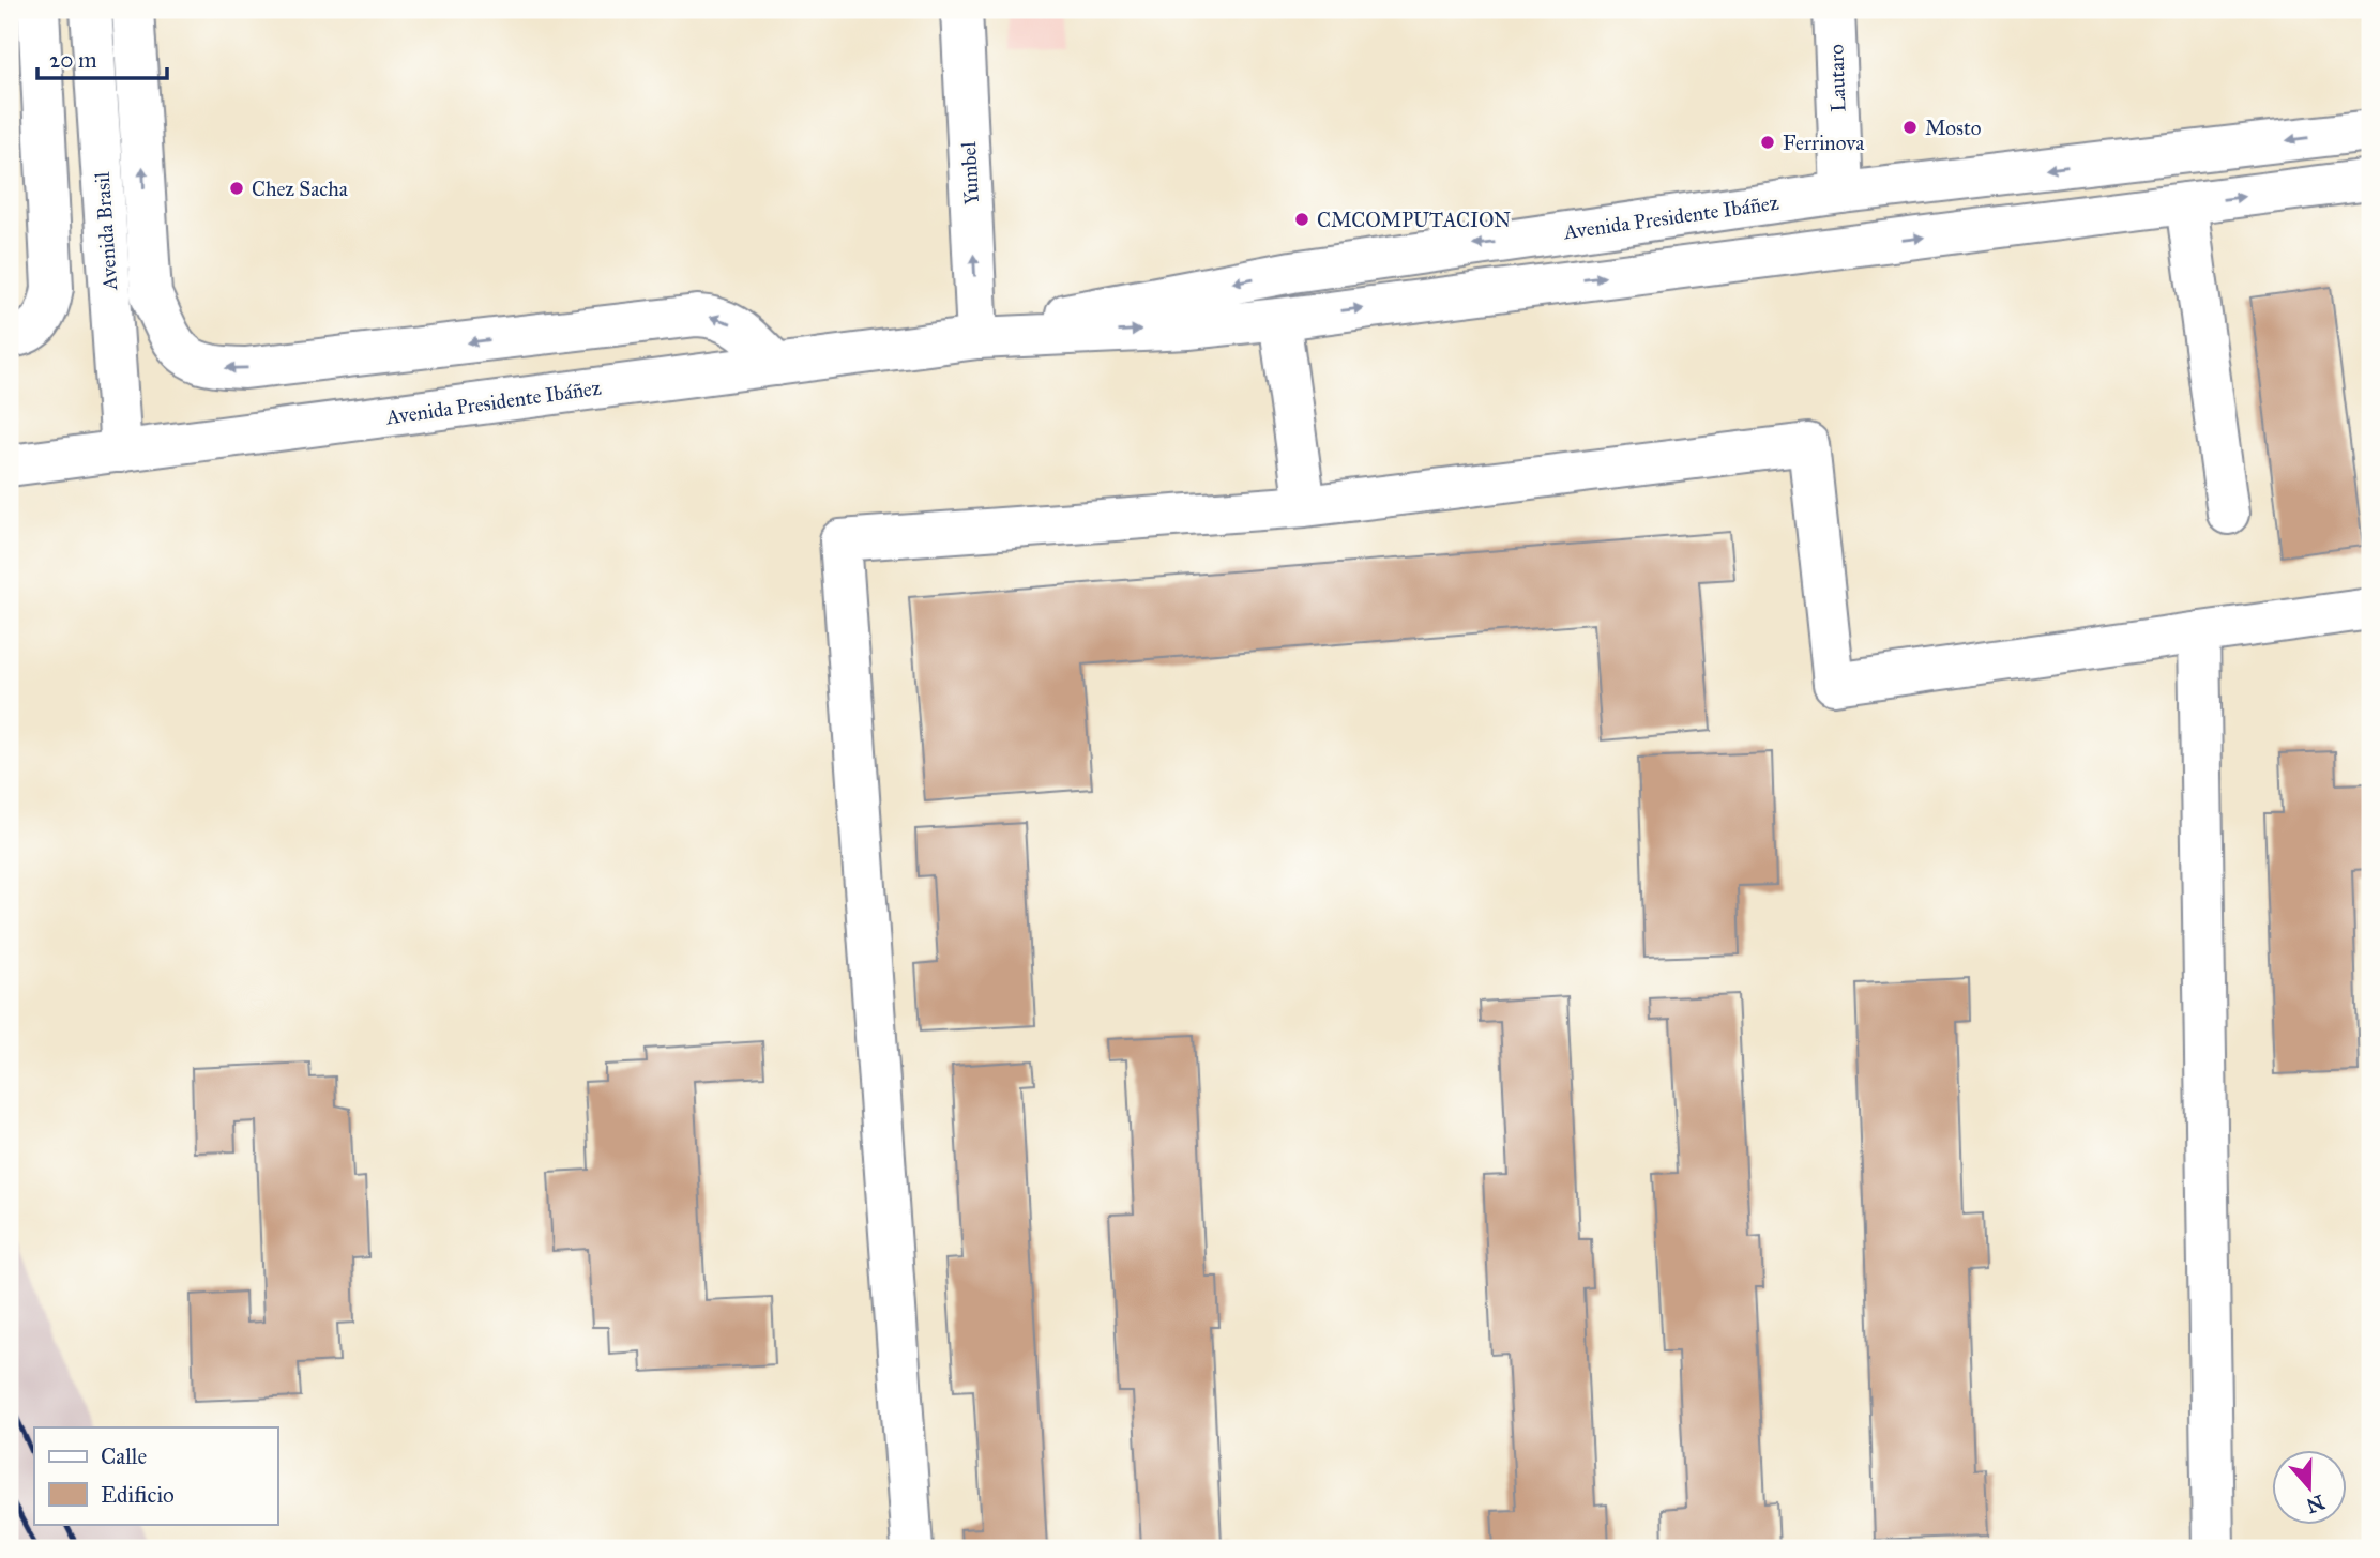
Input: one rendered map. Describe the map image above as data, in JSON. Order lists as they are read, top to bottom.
{
  "streets": {
    "main road": [
      "Lautaro",
      "Yumbel",
      "Avenida Presidente Ibáñez",
      "Avenida Brasil"
    ]
  },
  "crossings": [
    ["Lautaro", "Avenida Presidente Ibáñez"],
    ["Yumbel", "Avenida Presidente Ibáñez"],
    ["Avenida Presidente Ibáñez", "Avenida Brasil"]
  ],
  "one_way": ["Yumbel"],
  "places": [
    "Mosto",
    "Ferrinova",
    "Chez Sacha",
    "CMCOMPUTACION"
  ],
  "legend": ["Calle", "Edificio"],
  "scale_bar": "20 m",
  "north": "bottom"
}
